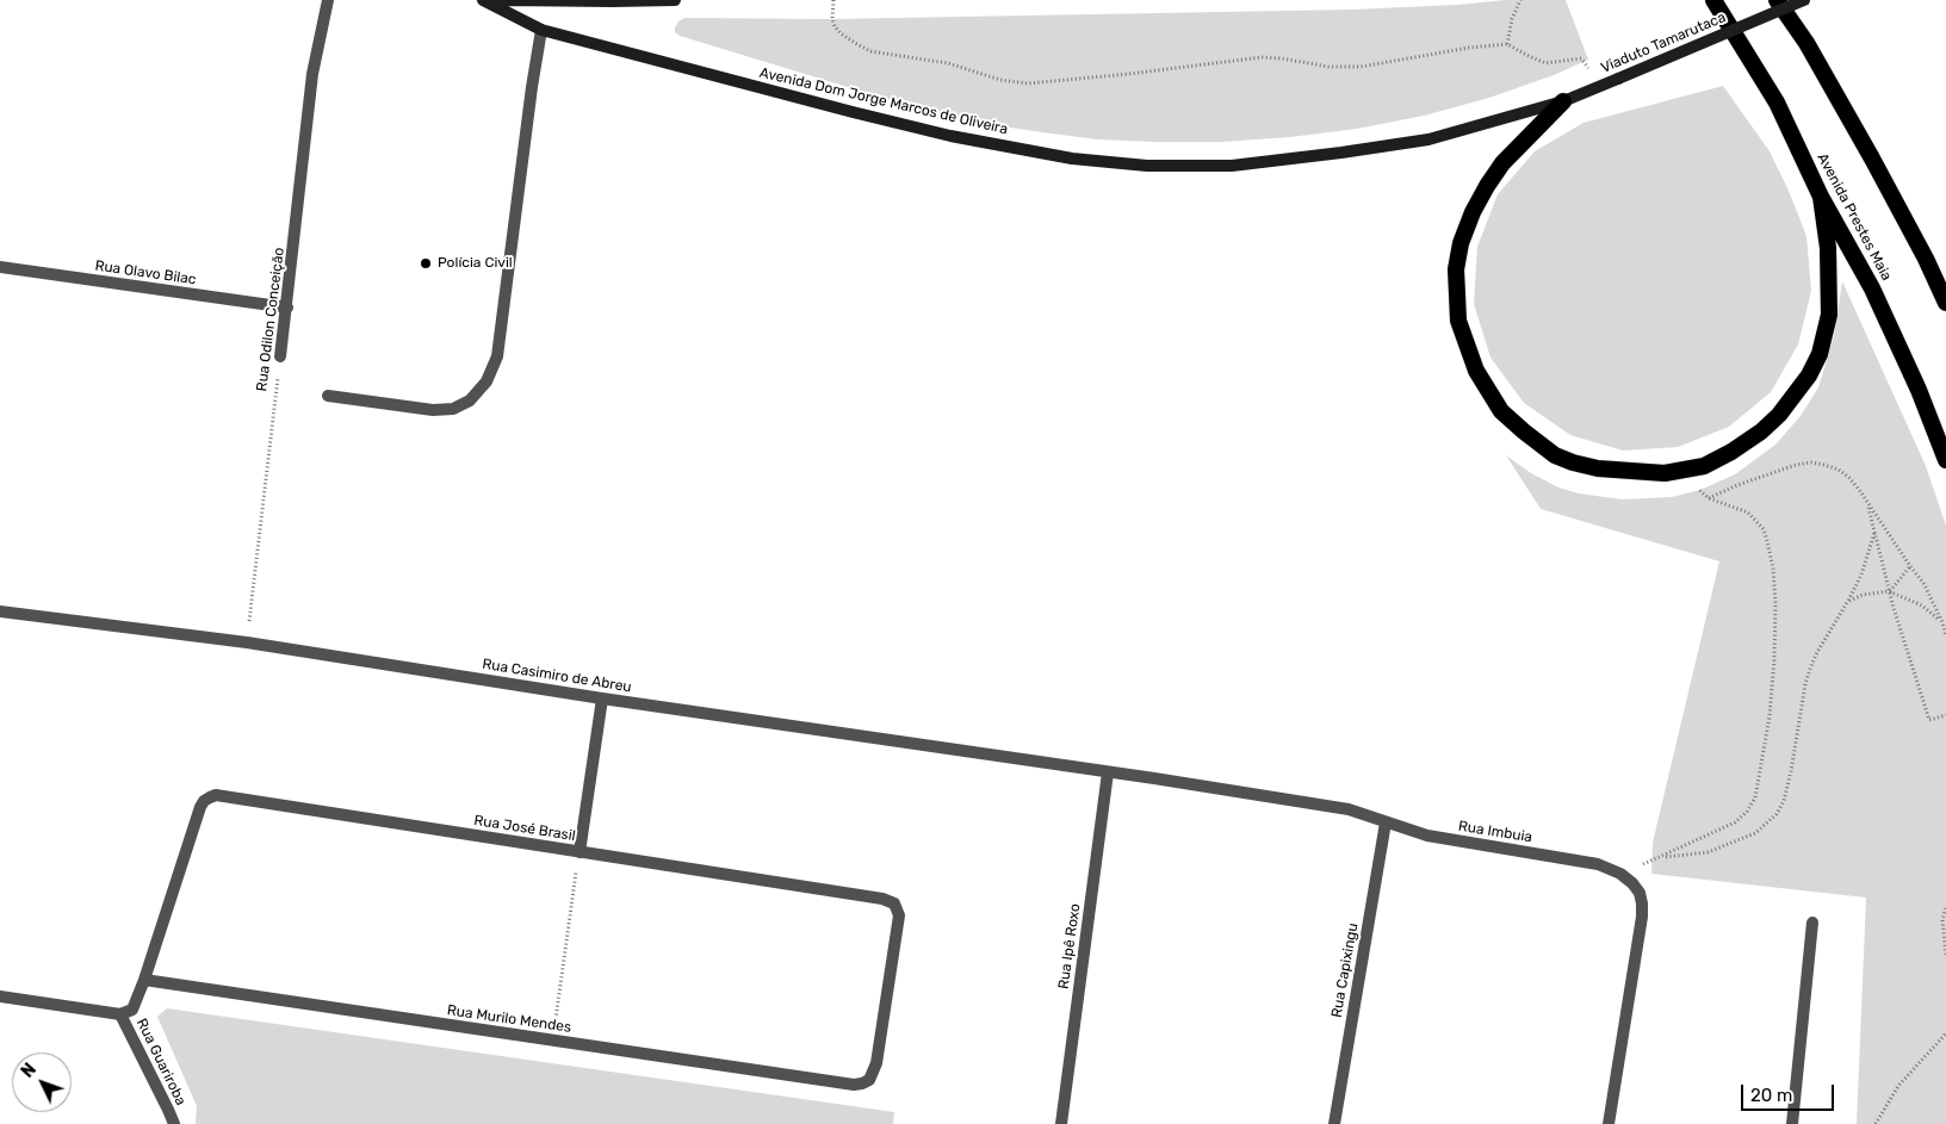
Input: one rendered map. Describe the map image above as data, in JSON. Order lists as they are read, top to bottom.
{
  "streets": {
    "highway": ["Avenida Prestes Maia"],
    "main road": ["Viaduto Tamarutaca", "Avenida Dom Jorge Marcos de Oliveira"],
    "street": [
      "Rua Olavo Bilac",
      "Rua Odilon Conceição",
      "Rua Casimiro de Abreu",
      "Rua José Brasil",
      "Rua Imbuia",
      "Rua Ipê Roxo",
      "Rua Capixingu",
      "Rua Murilo Mendes",
      "Rua Guariroba"
    ]
  },
  "crossings": [
    ["Viaduto Tamarutaca", "Avenida Dom Jorge Marcos de Oliveira"],
    ["Rua Olavo Bilac", "Rua Odilon Conceição"],
    ["Rua Odilon Conceição", "Rua Casimiro de Abreu"],
    ["Rua Casimiro de Abreu", "Rua Imbuia"],
    ["Rua Casimiro de Abreu", "Rua Ipê Roxo"],
    ["Rua José Brasil", "Rua Murilo Mendes"],
    ["Rua José Brasil", "Rua Guariroba"],
    ["Rua Imbuia", "Rua Ipê Roxo"],
    ["Rua Imbuia", "Rua Capixingu"]
  ],
  "places": ["Polícia Civil"],
  "scale_bar": "20 m",
  "north": "top left"
}
